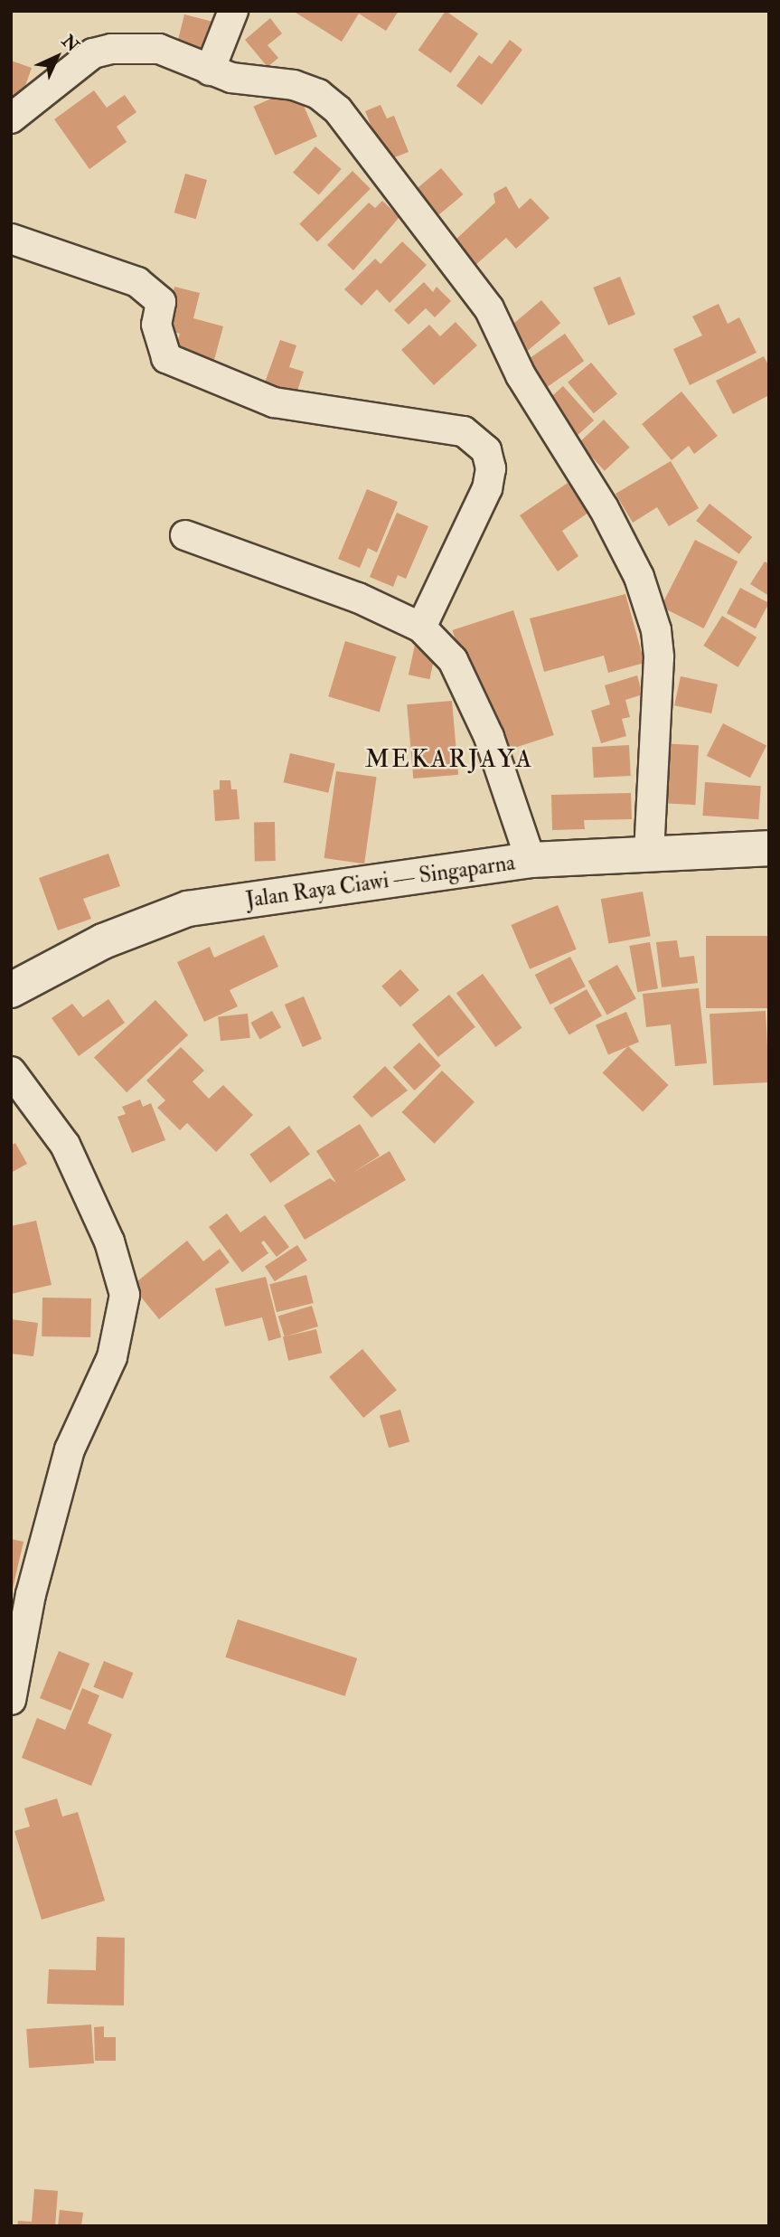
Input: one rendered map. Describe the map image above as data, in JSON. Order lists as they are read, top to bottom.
{
  "streets": {
    "main road": ["Jalan Raya Ciawi — Singaparna"]
  },
  "districts": ["MEKARJAYA"],
  "north": "top right"
}
